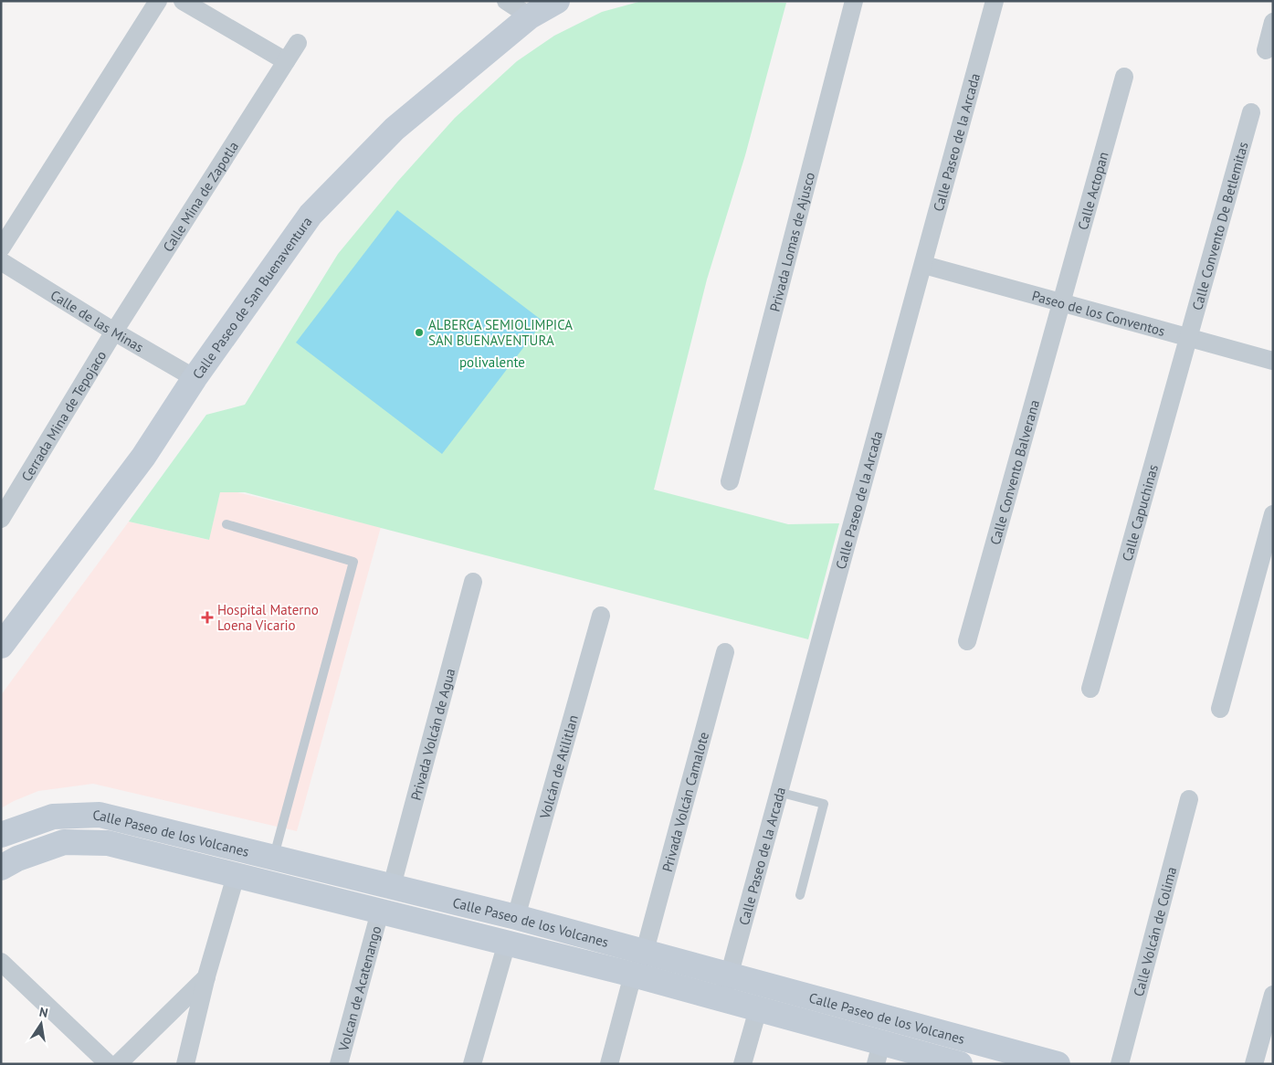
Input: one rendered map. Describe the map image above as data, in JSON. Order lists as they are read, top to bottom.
{
  "streets": {
    "street": [
      "Calle Paseo de la Arcada",
      "Calle Actopan",
      "Calle Mina de Zapotla",
      "Calle Convento De Betlemitas",
      "Privada Lomas de Ajusco",
      "Calle Paseo de San Buenaventura",
      "Paseo de los Conventos",
      "Calle de las Minas",
      "Cerrada Mina de Tepojaco",
      "Calle Convento Balverana",
      "Calle Capuchinas",
      "Privada Volcán de Agua",
      "Volcán de Atilitlan",
      "Privada Volcán Camalote",
      "Calle Paseo de los Volcanes",
      "Calle Volcán de Colima",
      "Volcan de Acatenango"
    ]
  },
  "crossings": [
    ["Calle Paseo de la Arcada", "Paseo de los Conventos"],
    ["Calle Paseo de la Arcada", "Calle Paseo de los Volcanes"],
    ["Calle Actopan", "Paseo de los Conventos"],
    ["Calle Actopan", "Calle Convento Balverana"],
    ["Calle Mina de Zapotla", "Calle de las Minas"],
    ["Calle Mina de Zapotla", "Cerrada Mina de Tepojaco"],
    ["Calle Convento De Betlemitas", "Paseo de los Conventos"],
    ["Calle Convento De Betlemitas", "Calle Capuchinas"],
    ["Calle Paseo de San Buenaventura", "Calle de las Minas"],
    ["Paseo de los Conventos", "Calle Convento Balverana"],
    ["Paseo de los Conventos", "Calle Capuchinas"],
    ["Calle de las Minas", "Cerrada Mina de Tepojaco"],
    ["Privada Volcán de Agua", "Calle Paseo de los Volcanes"],
    ["Volcán de Atilitlan", "Calle Paseo de los Volcanes"],
    ["Privada Volcán Camalote", "Calle Paseo de los Volcanes"],
    ["Calle Paseo de los Volcanes", "Volcan de Acatenango"]
  ],
  "parks": ["polivalente"],
  "places": {
    "other": ["ALBERCA SEMIOLIMPICA SAN BUENAVENTURA"],
    "health": ["Hospital Materno Loena Vicario"]
  },
  "north": "top"
}
